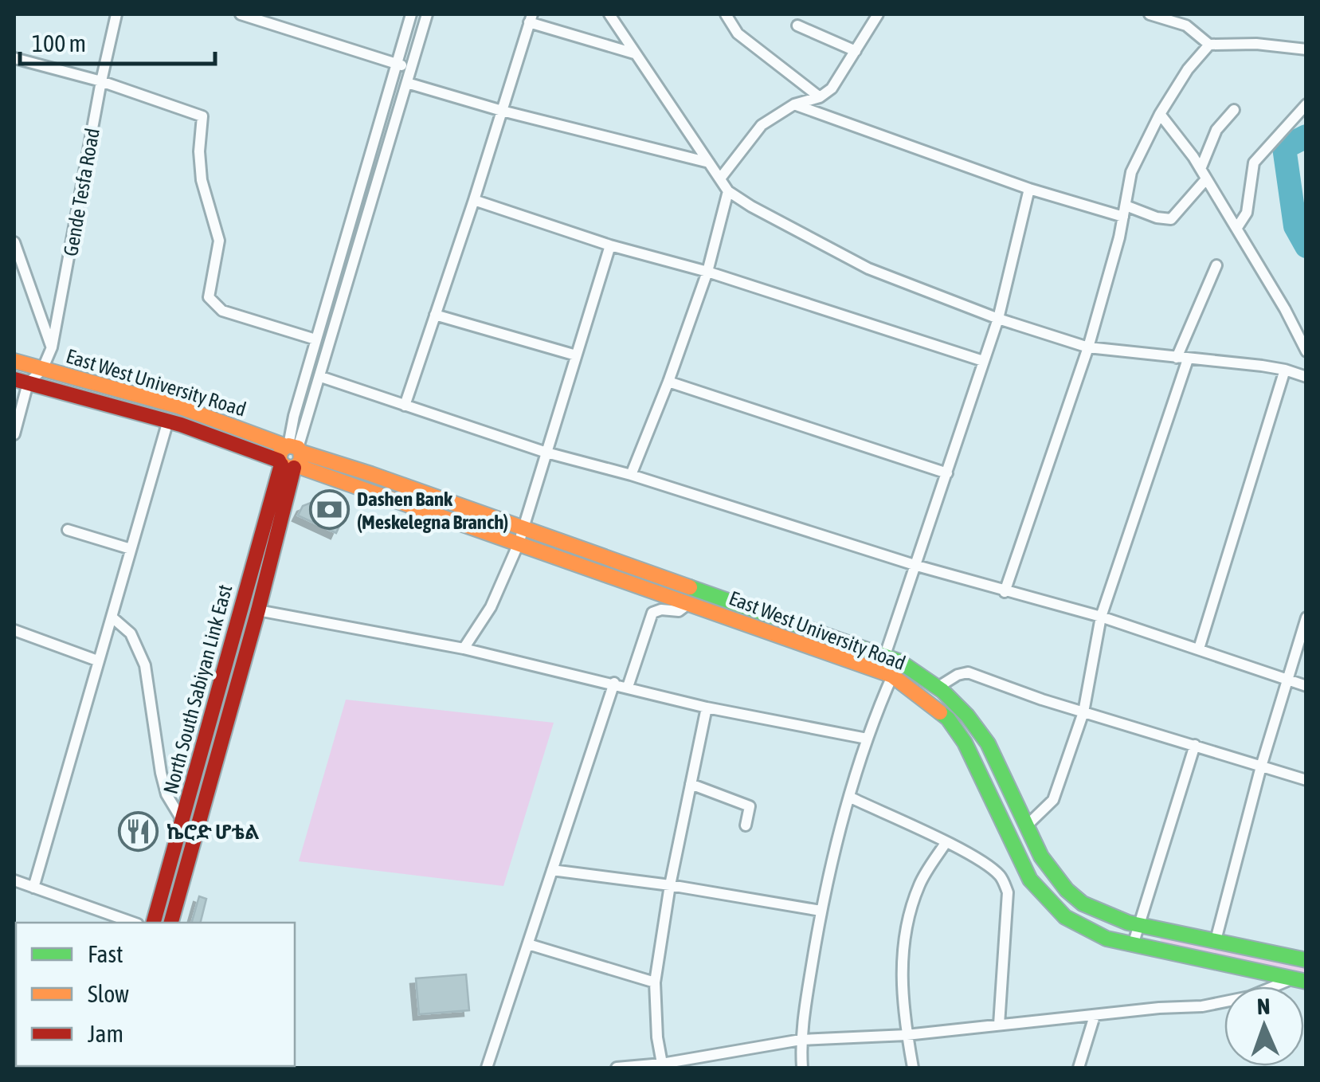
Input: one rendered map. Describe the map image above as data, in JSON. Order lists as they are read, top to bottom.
{
  "streets": {
    "main road": ["East West University Road", "North South Sabiyan Link East"],
    "street": ["Gende Tesfa Road"]
  },
  "crossings": [
    ["Gende Tesfa Road", "East West University Road"],
    ["East West University Road", "North South Sabiyan Link East"]
  ],
  "places": {
    "bank": ["Dashen Bank (Meskelegna Branch)"],
    "restaurant": ["ኬሮድ ሆቴል"]
  },
  "legend": ["Fast", "Slow", "Jam"],
  "scale_bar": "100 m",
  "north": "top"
}
